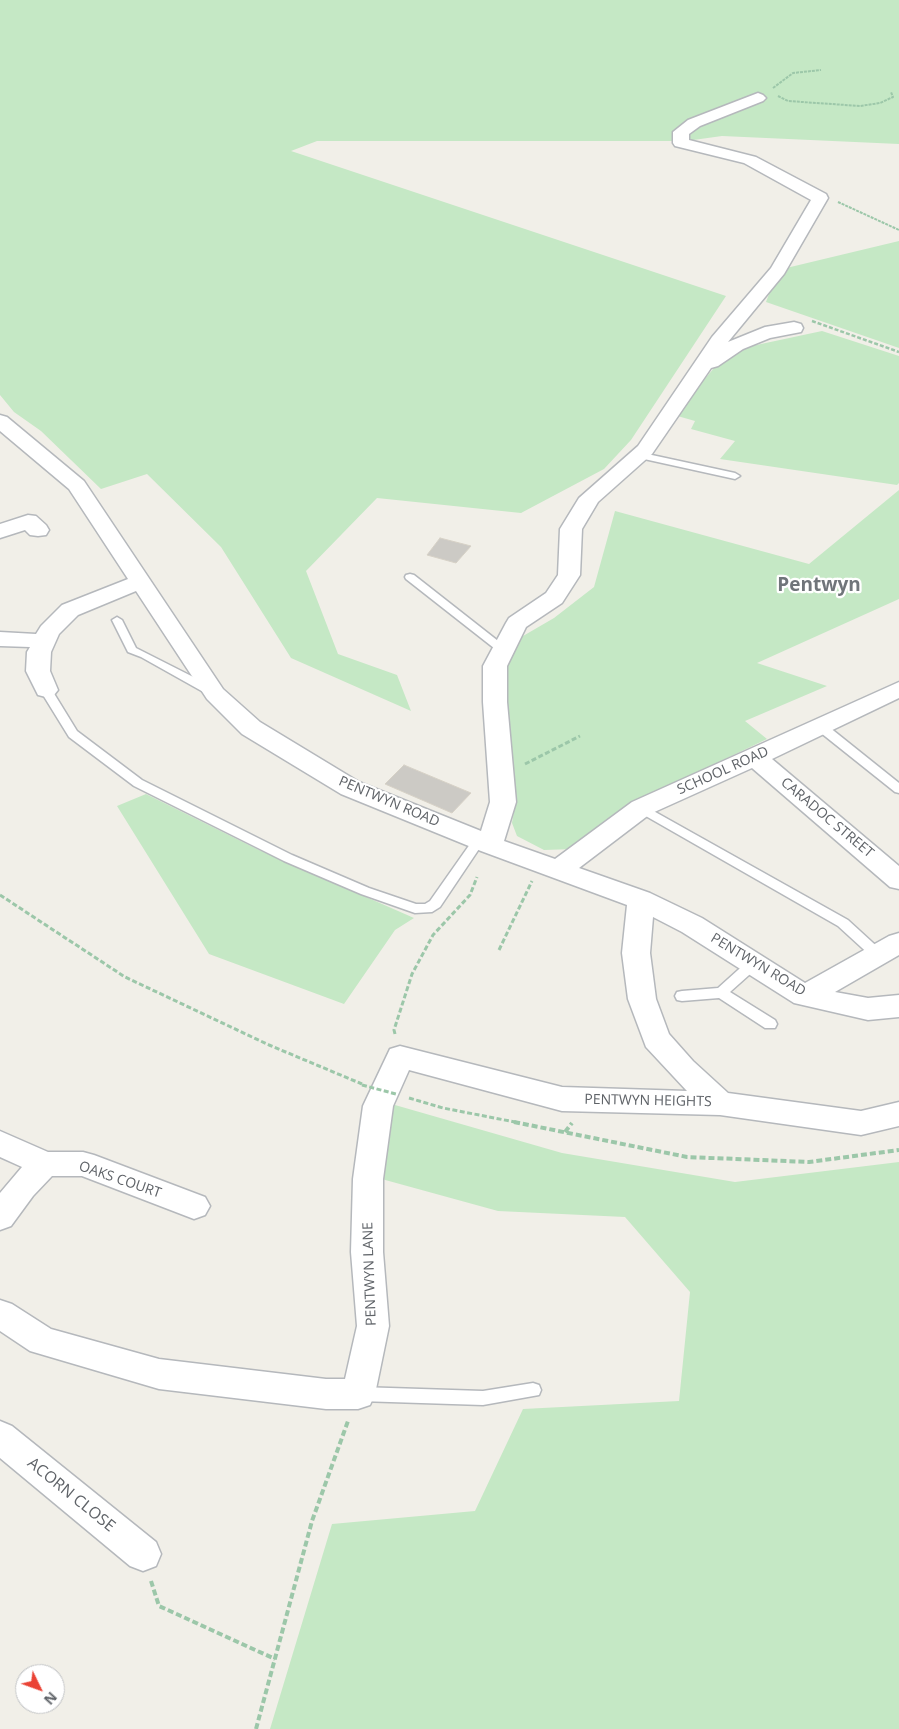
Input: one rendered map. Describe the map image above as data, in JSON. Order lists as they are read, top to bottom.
{
  "streets": {
    "street": [
      "SCHOOL ROAD",
      "PENTWYN ROAD",
      "CARADOC STREET",
      "PENTWYN HEIGHTS",
      "OAKS COURT",
      "PENTWYN LANE",
      "ACORN CLOSE"
    ]
  },
  "crossings": [
    ["SCHOOL ROAD", "PENTWYN ROAD"],
    ["SCHOOL ROAD", "CARADOC STREET"],
    ["PENTWYN HEIGHTS", "PENTWYN LANE"]
  ],
  "districts": ["Pentwyn"],
  "north": "bottom right"
}
